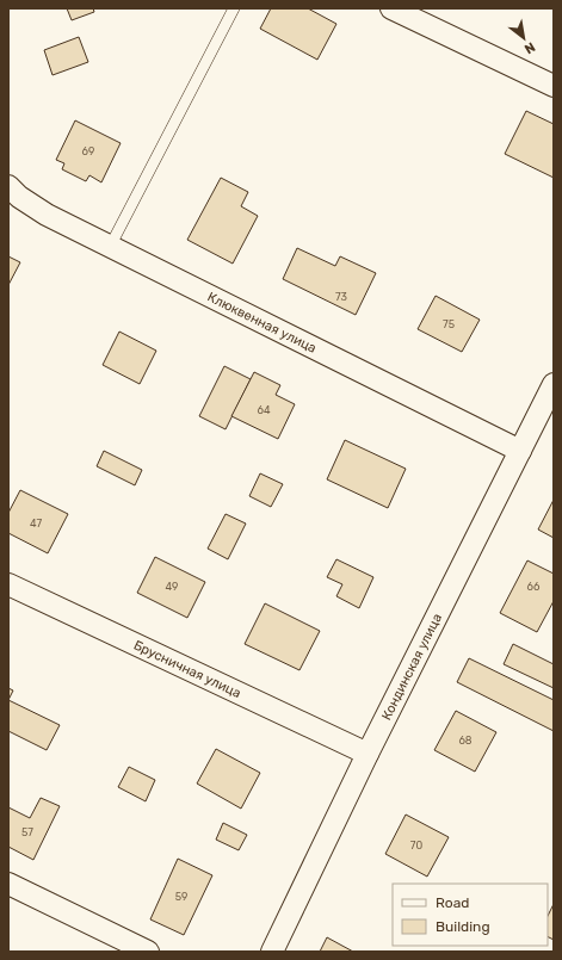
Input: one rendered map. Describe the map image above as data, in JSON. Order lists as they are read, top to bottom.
{
  "streets": {
    "street": ["Клюквенная улица", "Кондинская улица", "Брусничная улица"]
  },
  "crossings": [
    ["Клюквенная улица", "Кондинская улица"],
    ["Кондинская улица", "Брусничная улица"]
  ],
  "house_numbers": [
    "69",
    "73",
    "75",
    "64",
    "47",
    "49",
    "66",
    "68",
    "57",
    "70",
    "59"
  ],
  "legend": ["Road", "Building"],
  "north": "bottom right"
}
